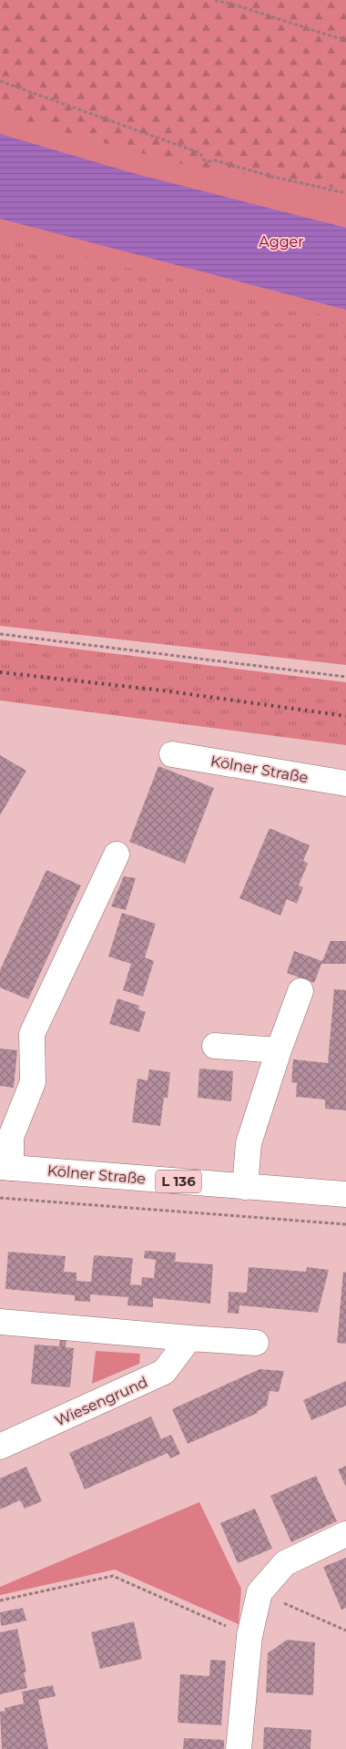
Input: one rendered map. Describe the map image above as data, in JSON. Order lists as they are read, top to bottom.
{
  "streets": {
    "street": ["Kölner Straße", "L 136", "Wiesengrund"]
  },
  "parks": ["Agger"]
}
